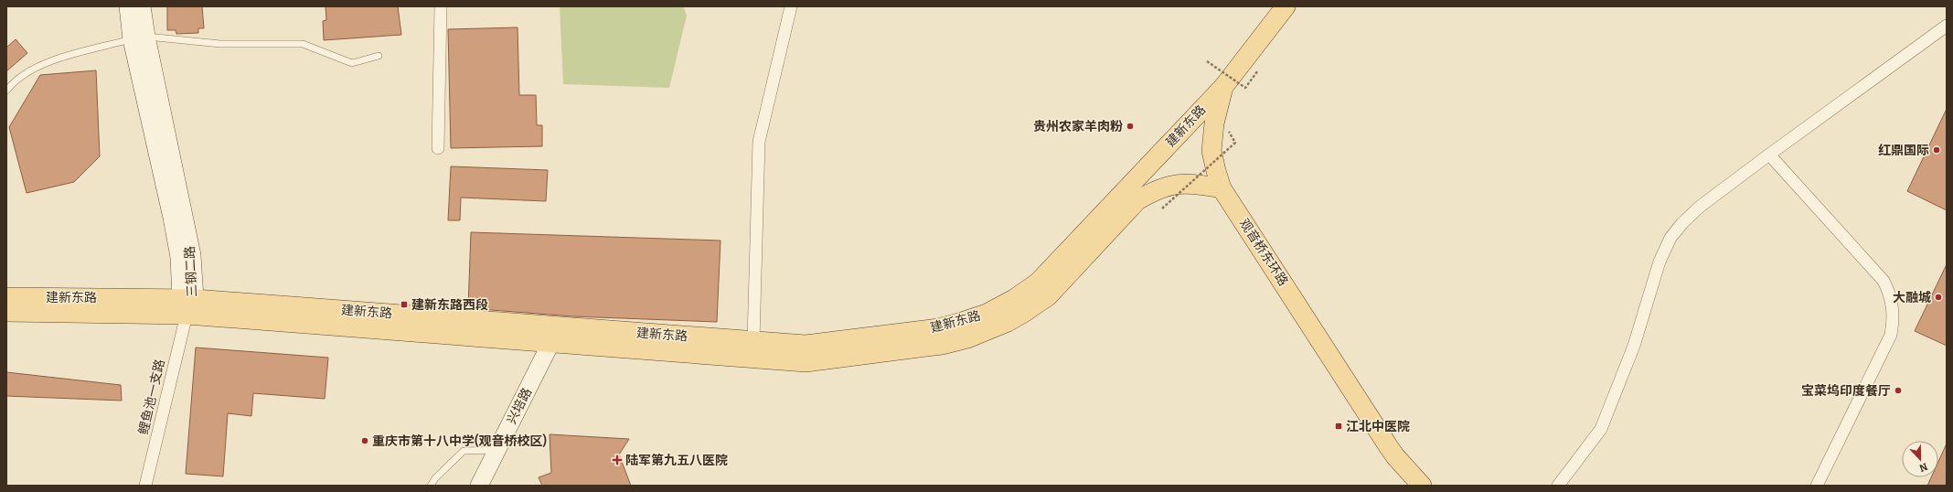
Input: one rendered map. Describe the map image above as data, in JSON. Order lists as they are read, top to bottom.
{
  "streets": {
    "main road": ["建新东路", "观音桥东环路"],
    "street": ["三钢二路", "鲤鱼池一支路", "兴培路"]
  },
  "crossings": [
    ["建新东路", "观音桥东环路"],
    ["建新东路", "三钢二路"],
    ["建新东路", "鲤鱼池一支路"],
    ["建新东路", "兴培路"],
    ["三钢二路", "鲤鱼池一支路"]
  ],
  "places": {
    "other": [
      "贵州农家羊肉粉",
      "红鼎国际",
      "大融城",
      "宝菜坞印度餐厅",
      "重庆市第十八中学(观音桥校区)"
    ],
    "transit": ["建新东路西段", "江北中医院"],
    "health": ["陆军第九五八医院"]
  },
  "north": "bottom"
}
